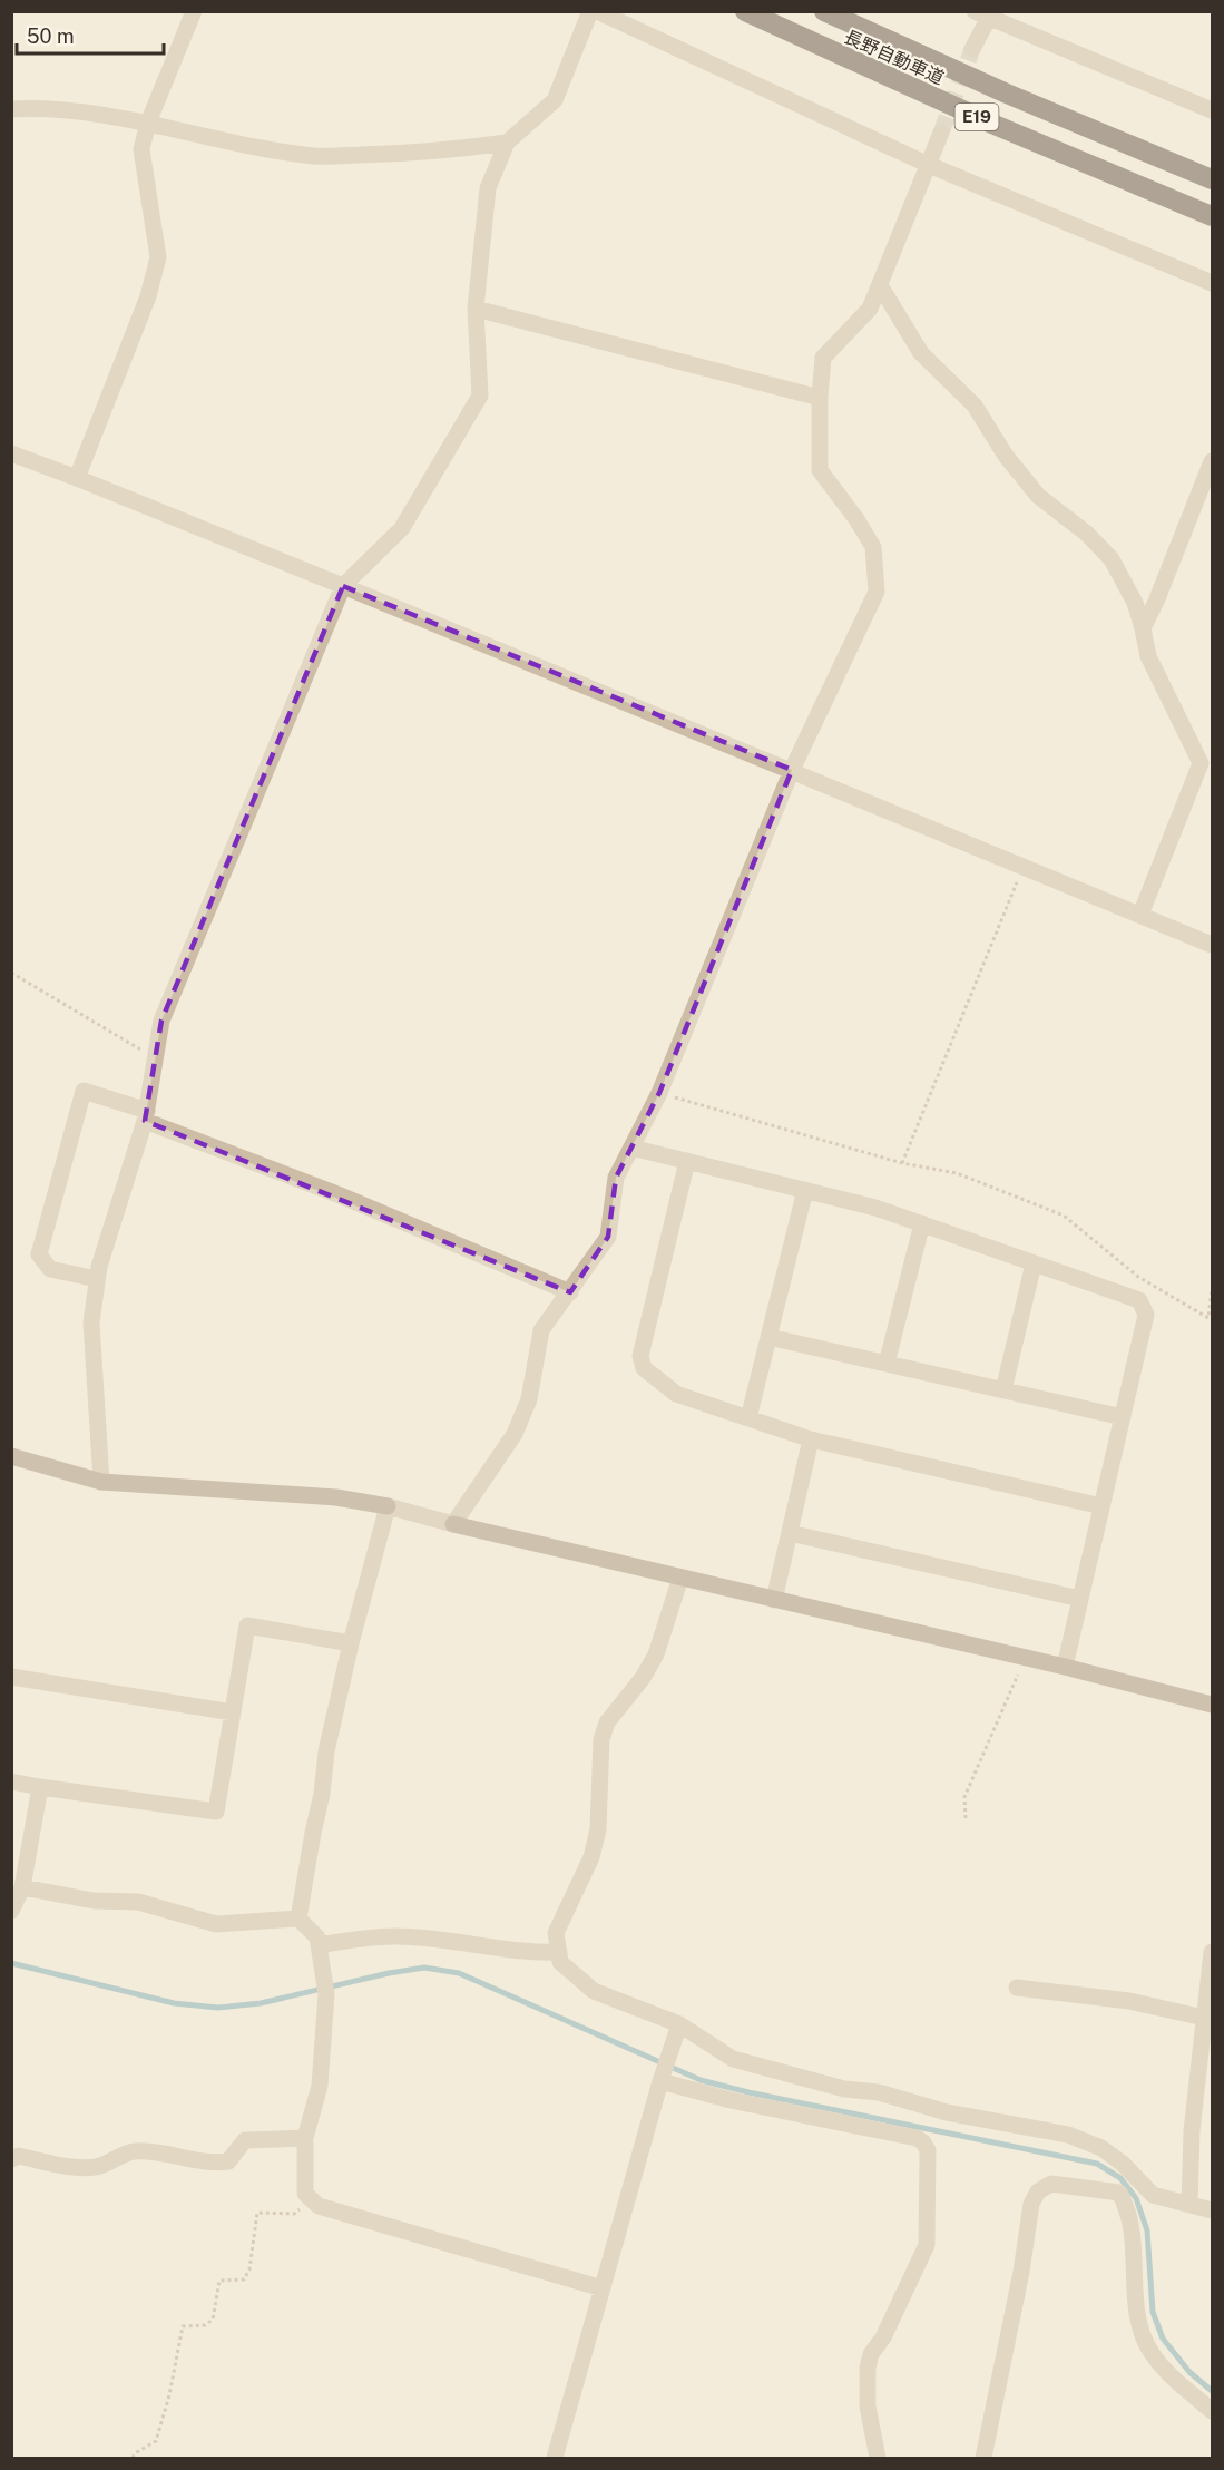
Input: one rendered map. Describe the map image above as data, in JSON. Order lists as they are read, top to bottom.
{
  "streets": {
    "highway": ["長野自動車道", "E19"]
  },
  "scale_bar": "50 m"
}
